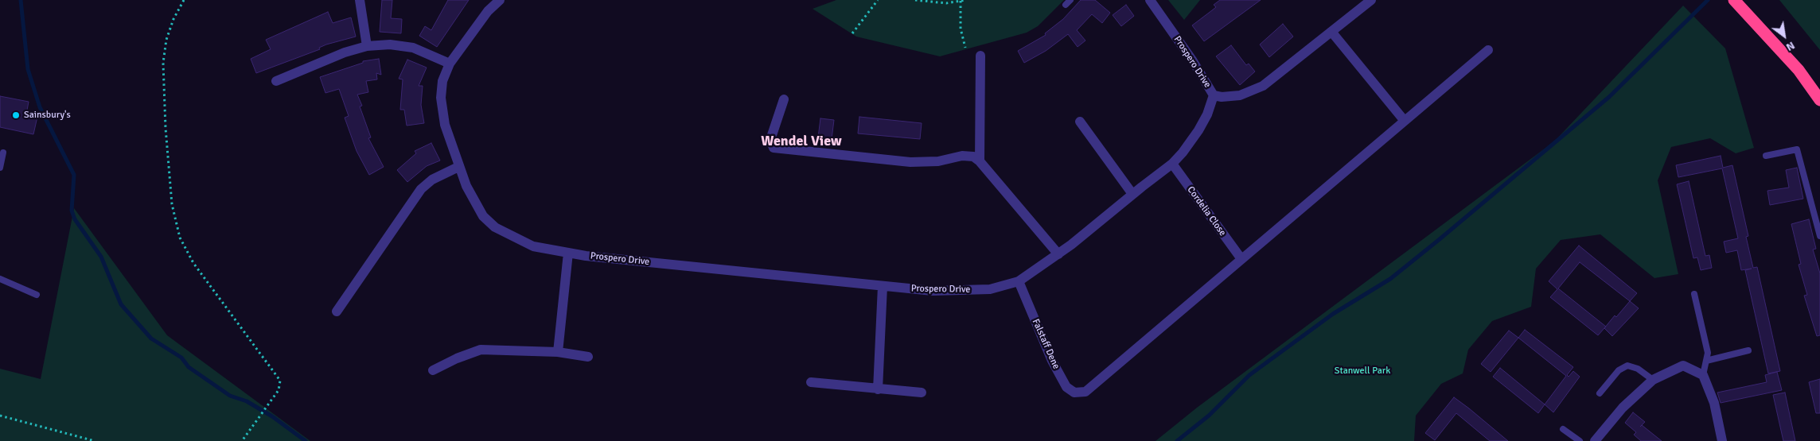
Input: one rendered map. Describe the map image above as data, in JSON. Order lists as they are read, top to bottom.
{
  "streets": {
    "street": ["Prospero Drive", "Cordelia Close", "Falstaff Dene"]
  },
  "crossings": [
    ["Prospero Drive", "Cordelia Close"],
    ["Prospero Drive", "Falstaff Dene"],
    ["Cordelia Close", "Falstaff Dene"]
  ],
  "districts": ["Wendel View"],
  "parks": ["Stanwell Park"],
  "places": ["Sainsbury's"],
  "north": "bottom right"
}
